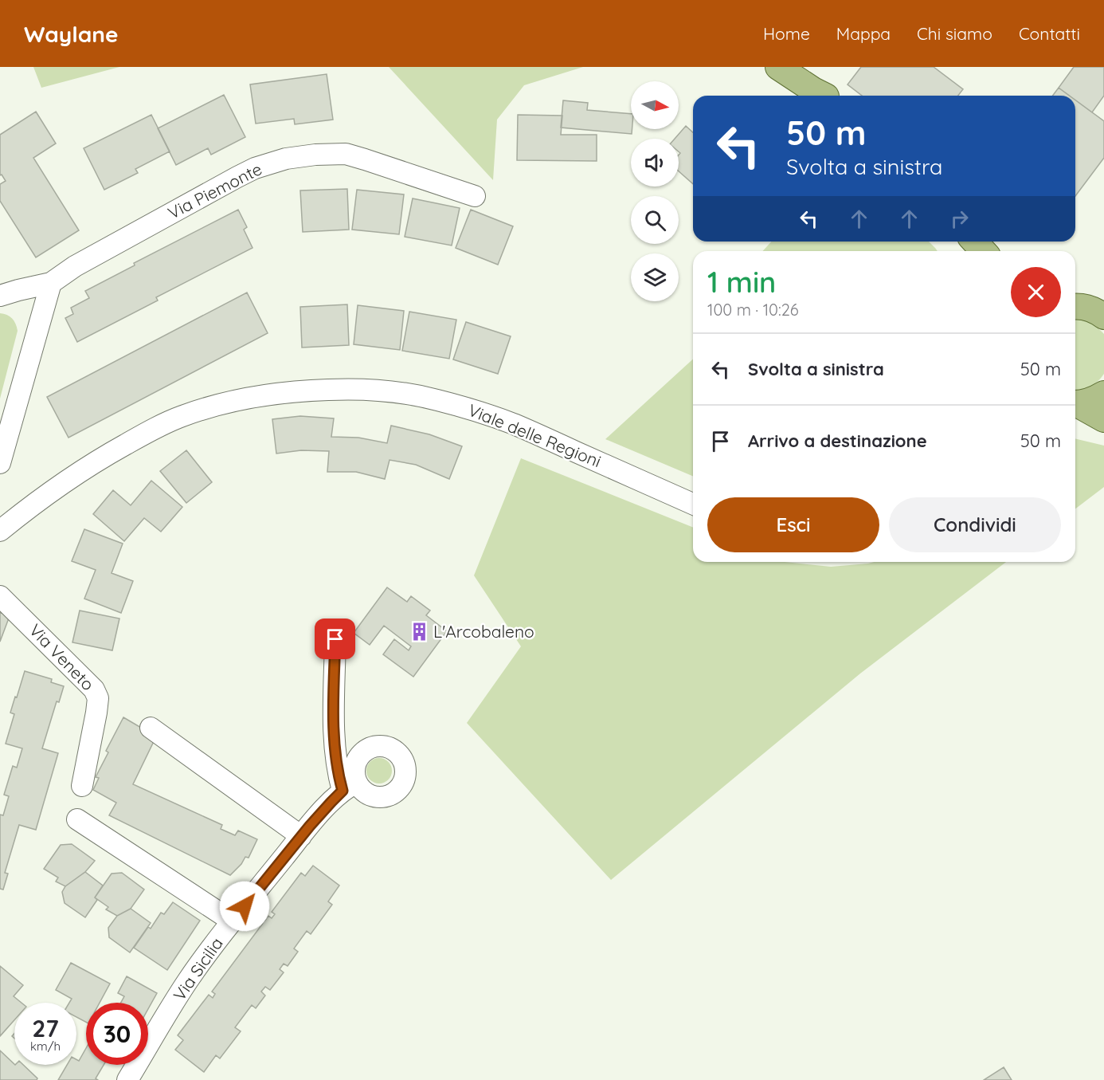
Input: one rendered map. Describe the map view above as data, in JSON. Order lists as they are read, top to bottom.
{
  "streets": {
    "street": [
      "Via Piemonte",
      "Viale delle Regioni",
      "Via Veneto",
      "Via Sicilia"
    ]
  },
  "places": {
    "building": ["L'Arcobaleno"]
  },
  "north": "right",
  "page": {
    "header": "Waylane",
    "nav": [
      "Home",
      "Mappa",
      "Chi siamo",
      "Contatti"
    ],
    "turn": ["50 m", "Svolta a sinistra"],
    "heading": ["1 min", "100 m · 10:26"],
    "list": [
      {
        "name": "Svolta a sinistra",
        "value": "50 m"
      },
      {
        "name": "Arrivo a destinazione",
        "value": "50 m"
      }
    ],
    "buttons": ["Esci", "Condividi"],
    "speed": "27 km/h",
    "limit": "30"
  }
}
